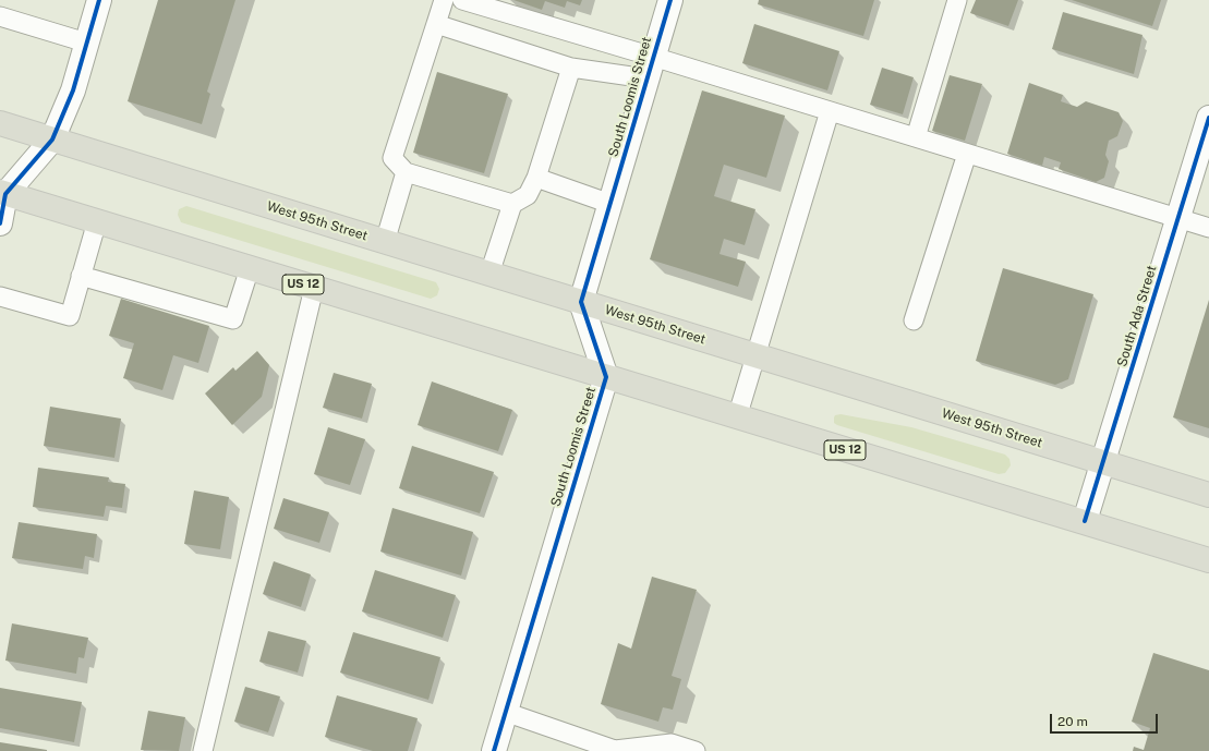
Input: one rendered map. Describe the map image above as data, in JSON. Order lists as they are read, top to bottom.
{
  "streets": {
    "main road": ["West 95th Street", "US 12"],
    "street": ["South Loomis Street", "South Ada Street"]
  },
  "crossings": [
    ["South Loomis Street", "West 95th Street"],
    ["South Loomis Street", "US 12"],
    ["West 95th Street", "South Ada Street"],
    ["US 12", "South Ada Street"]
  ],
  "scale_bar": "20 m"
}
